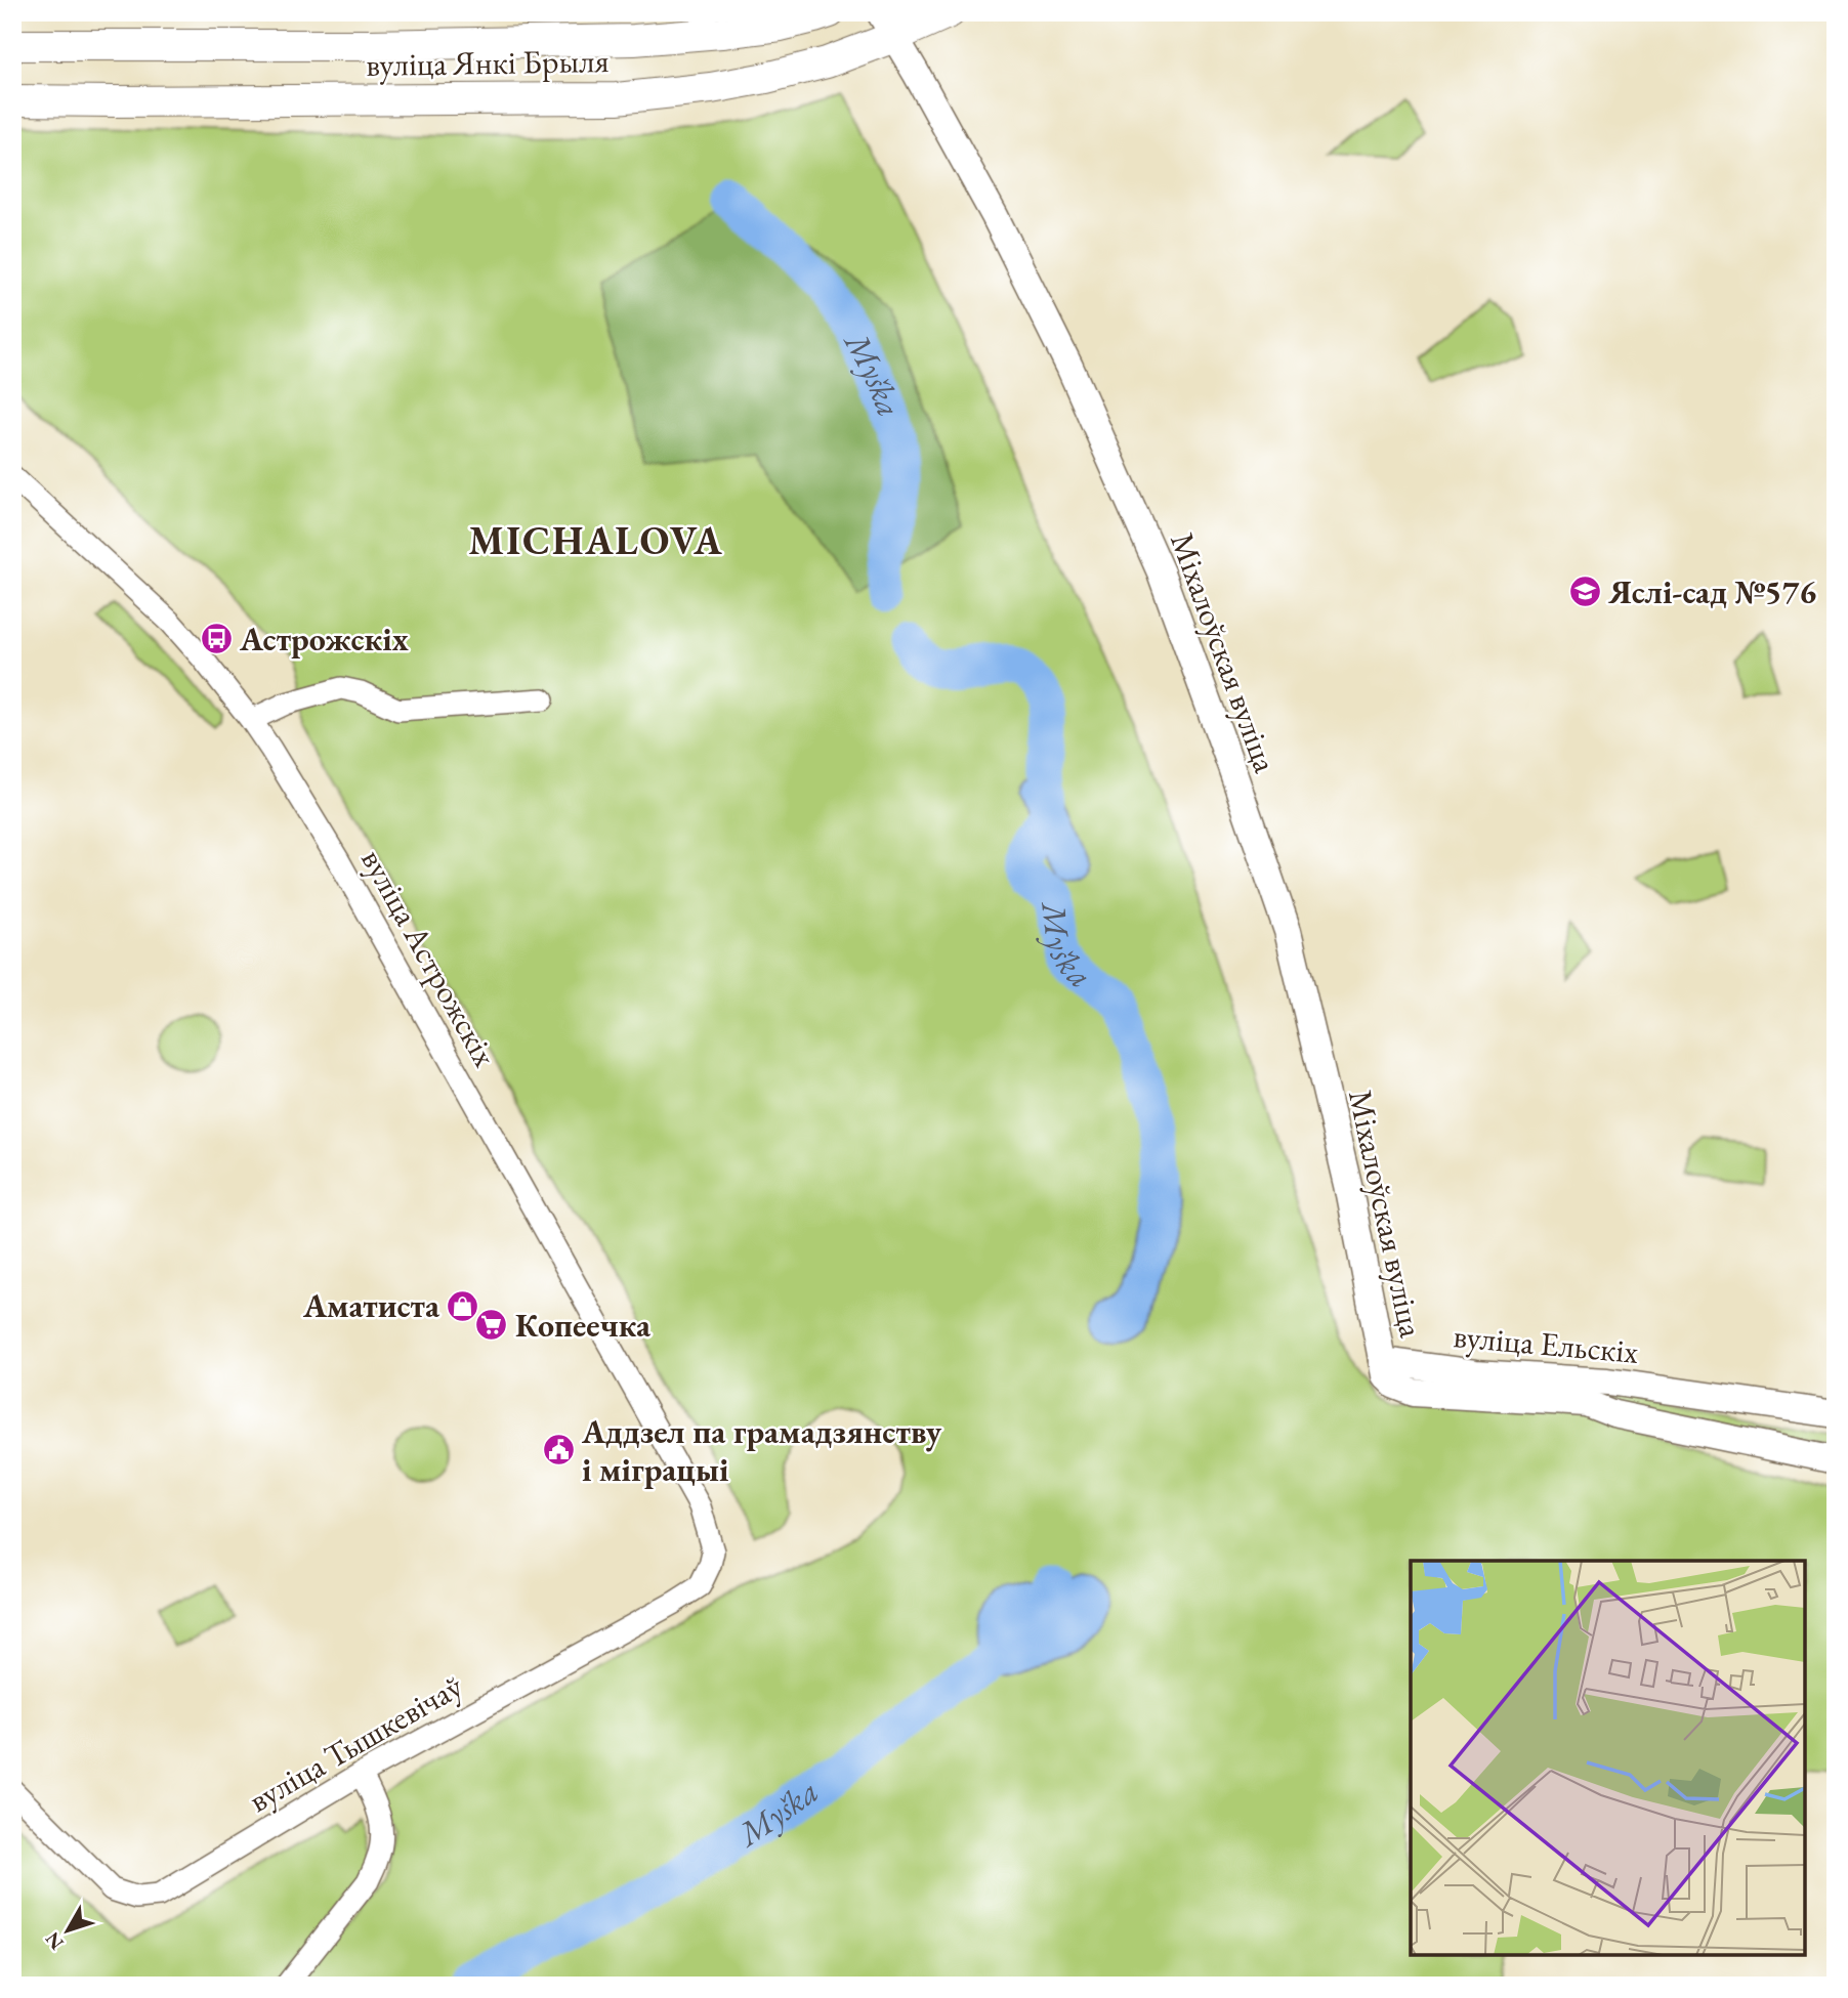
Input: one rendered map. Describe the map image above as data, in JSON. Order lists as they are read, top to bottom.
{
  "streets": {
    "main road": ["вуліца Янкі Брыля"],
    "street": [
      "Міхалоўская вуліца",
      "вуліца Астрожскіх",
      "вуліца Ельскіх",
      "вуліца Тышкевічаў"
    ]
  },
  "crossings": [
    ["вуліца Янкі Брыля", "Міхалоўская вуліца"],
    ["Міхалоўская вуліца", "вуліца Ельскіх"],
    ["вуліца Астрожскіх", "вуліца Тышкевічаў"]
  ],
  "districts": ["MICHALOVA"],
  "water": ["Муška"],
  "places": {
    "school or university": ["Яслі-сад №576"],
    "bus stop": ["Астрожскіх"],
    "shop": ["Аматиста"],
    "supermarket": ["Копеечка"],
    "public building": ["Аддзел па грамадзянству і міграцыі"]
  },
  "north": "bottom left"
}
